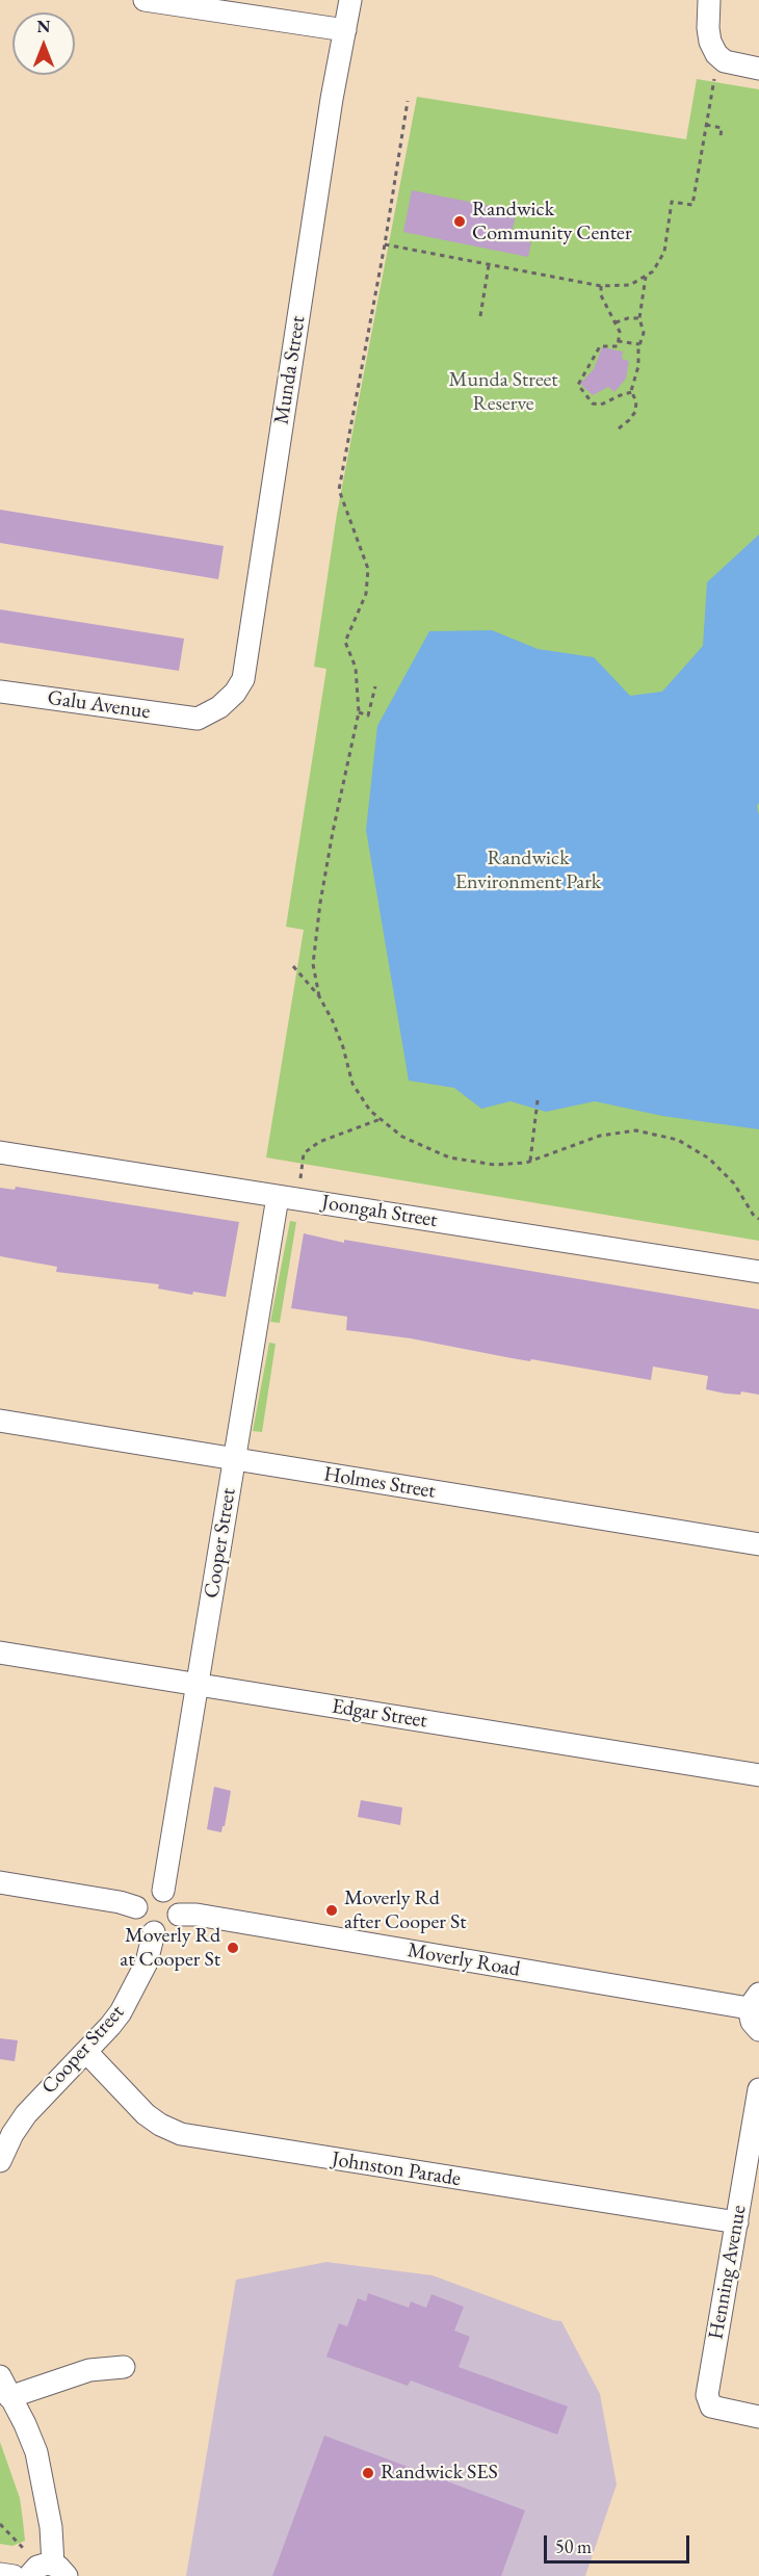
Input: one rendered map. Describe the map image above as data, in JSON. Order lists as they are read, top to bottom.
{
  "streets": {
    "street": [
      "Munda Street",
      "Galu Avenue",
      "Joongah Street",
      "Holmes Street",
      "Cooper Street",
      "Edgar Street",
      "Moverly Road",
      "Johnston Parade",
      "Henning Avenue"
    ]
  },
  "crossings": [
    ["Munda Street", "Galu Avenue"],
    ["Joongah Street", "Cooper Street"],
    ["Holmes Street", "Cooper Street"],
    ["Cooper Street", "Edgar Street"],
    ["Cooper Street", "Moverly Road"],
    ["Cooper Street", "Johnston Parade"],
    ["Johnston Parade", "Henning Avenue"]
  ],
  "parks": ["Munda Street Reserve", "Randwick Environment Park"],
  "places": [
    "Randwick Community Center",
    "Moverly Rd after Cooper St",
    "Moverly Rd at Cooper St",
    "Randwick SES"
  ],
  "scale_bar": "50 m",
  "north": "top"
}
